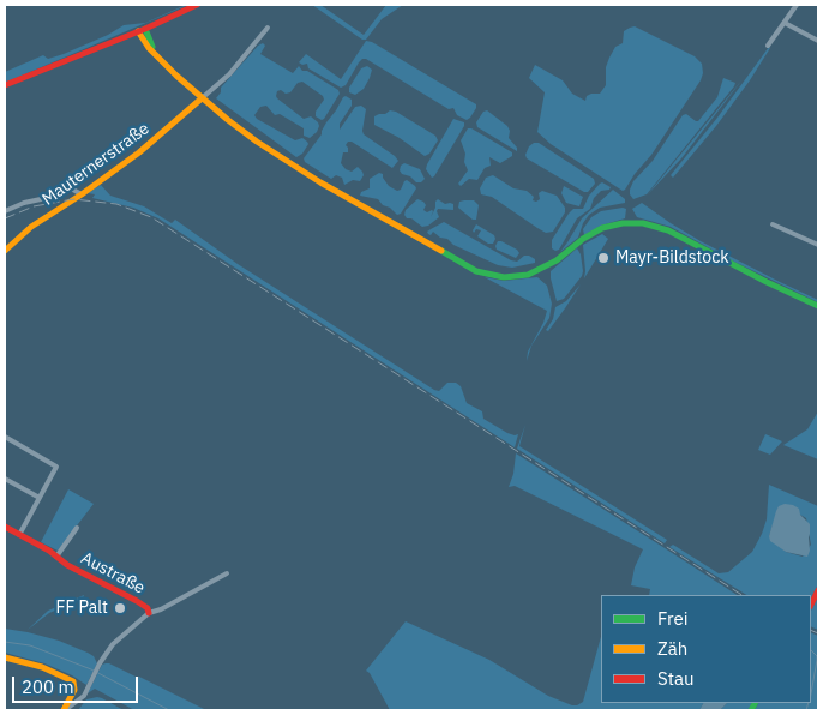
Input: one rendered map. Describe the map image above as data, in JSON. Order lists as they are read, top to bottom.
{
  "streets": {
    "main road": ["Mauternerstraße", "Austraße"]
  },
  "places": ["Mayr-Bildstock", "FF Palt"],
  "legend": ["Frei", "Zäh", "Stau"],
  "scale_bar": "200 m"
}
